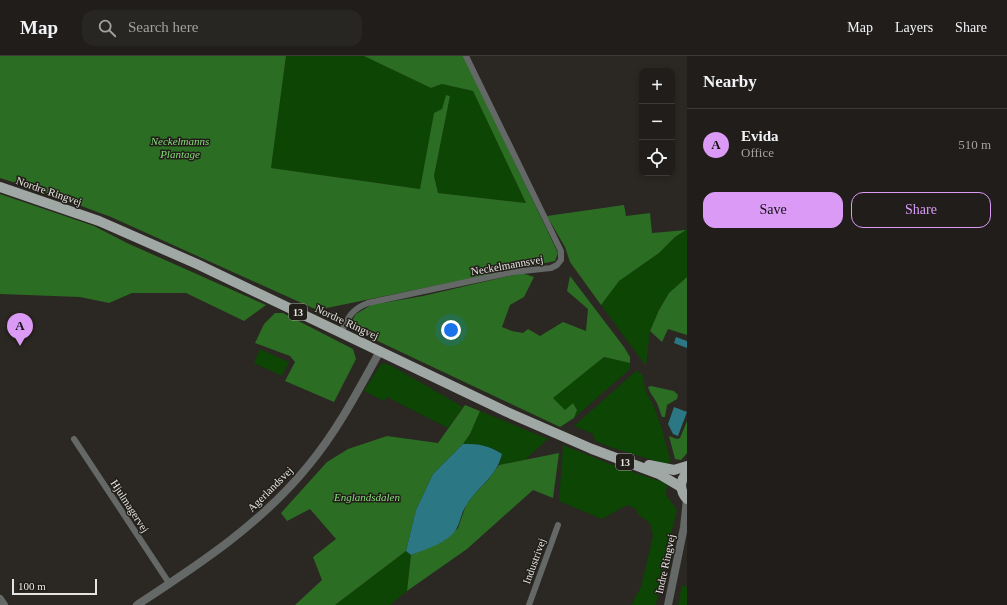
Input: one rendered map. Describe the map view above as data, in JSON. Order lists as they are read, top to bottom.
{
  "streets": {
    "main road": ["Nordre Ringvej", "13"],
    "street": [
      "Neckelmannsvej",
      "Agerlandsvej",
      "Hjulmagervej",
      "Industrivej",
      "Indre Ringvej"
    ]
  },
  "crossings": [
    ["Nordre Ringvej", "Neckelmannsvej"],
    ["Nordre Ringvej", "13"],
    ["Nordre Ringvej", "Agerlandsvej"],
    ["Agerlandsvej", "Hjulmagervej"]
  ],
  "parks": ["Neckelmanns Plantage", "Englandsdalen"],
  "scale_bar": "100 m",
  "page": {
    "header": "Map",
    "search": "Search here",
    "nav": ["Map", "Layers", "Share"],
    "heading": "Nearby",
    "map_buttons": ["+", "−"],
    "list": [
      {
        "mark": "A",
        "name": "Evida",
        "note": "Office",
        "value": "510 m"
      }
    ],
    "buttons": ["Save", "Share"],
    "pins": "A",
    "scale": "100 m"
  }
}
